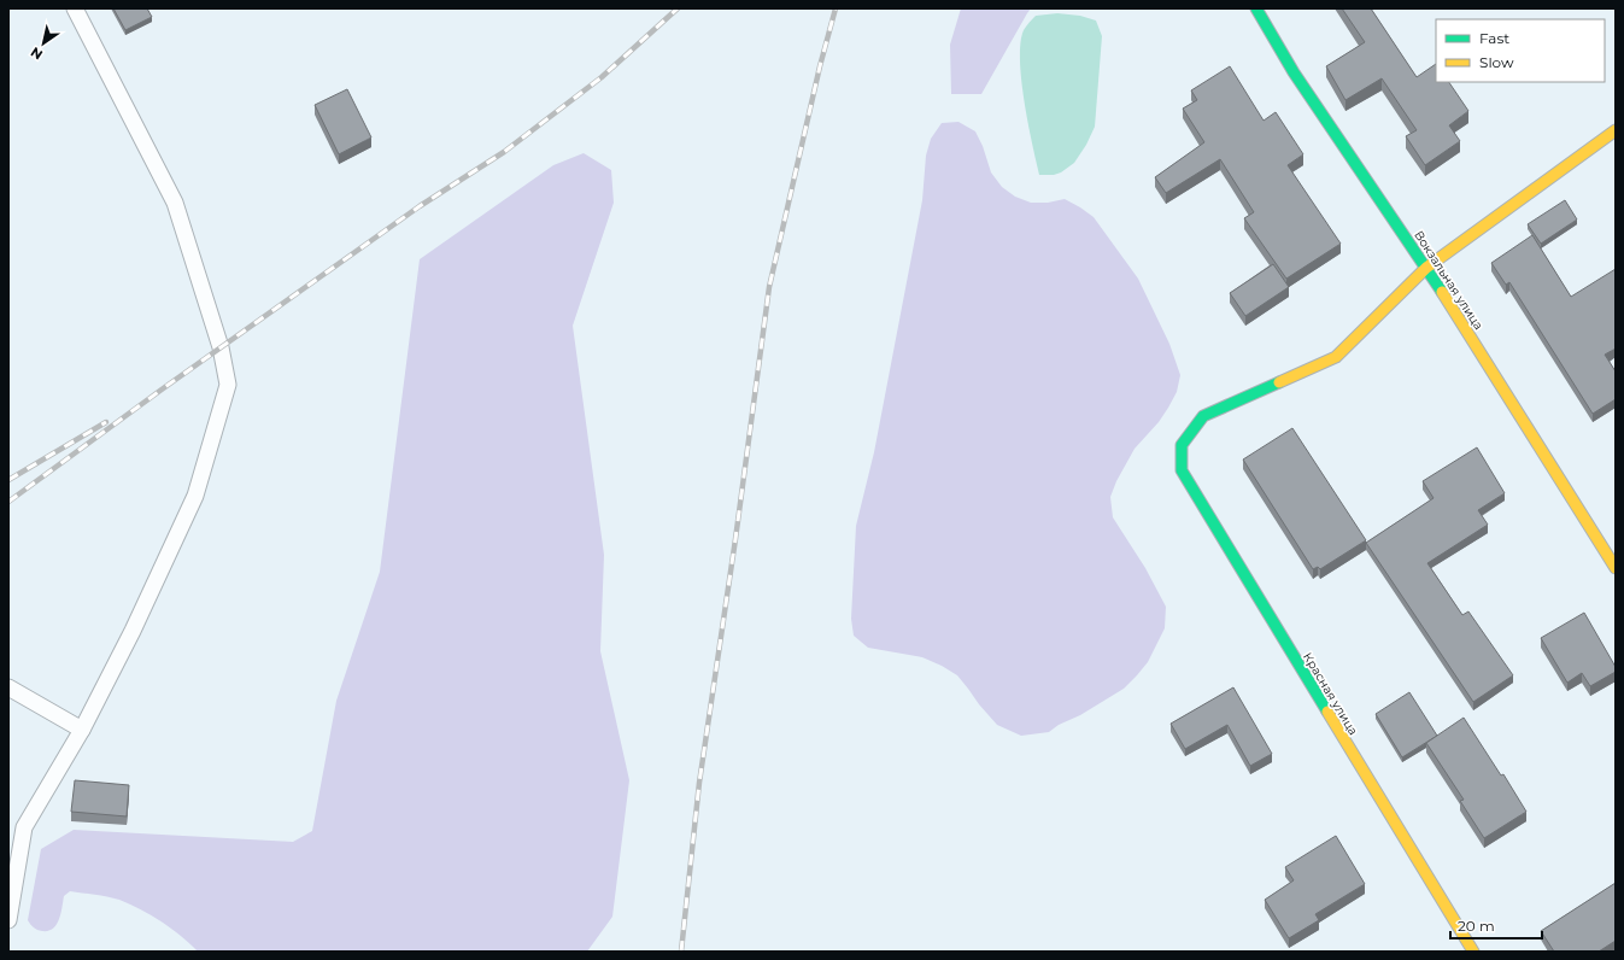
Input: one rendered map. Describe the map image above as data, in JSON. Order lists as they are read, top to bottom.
{
  "streets": {
    "street": ["Вокзальная улица", "Красная улица"]
  },
  "crossings": [
    ["Вокзальная улица", "Красная улица"]
  ],
  "legend": ["Fast", "Slow"],
  "scale_bar": "20 m",
  "north": "bottom left"
}
